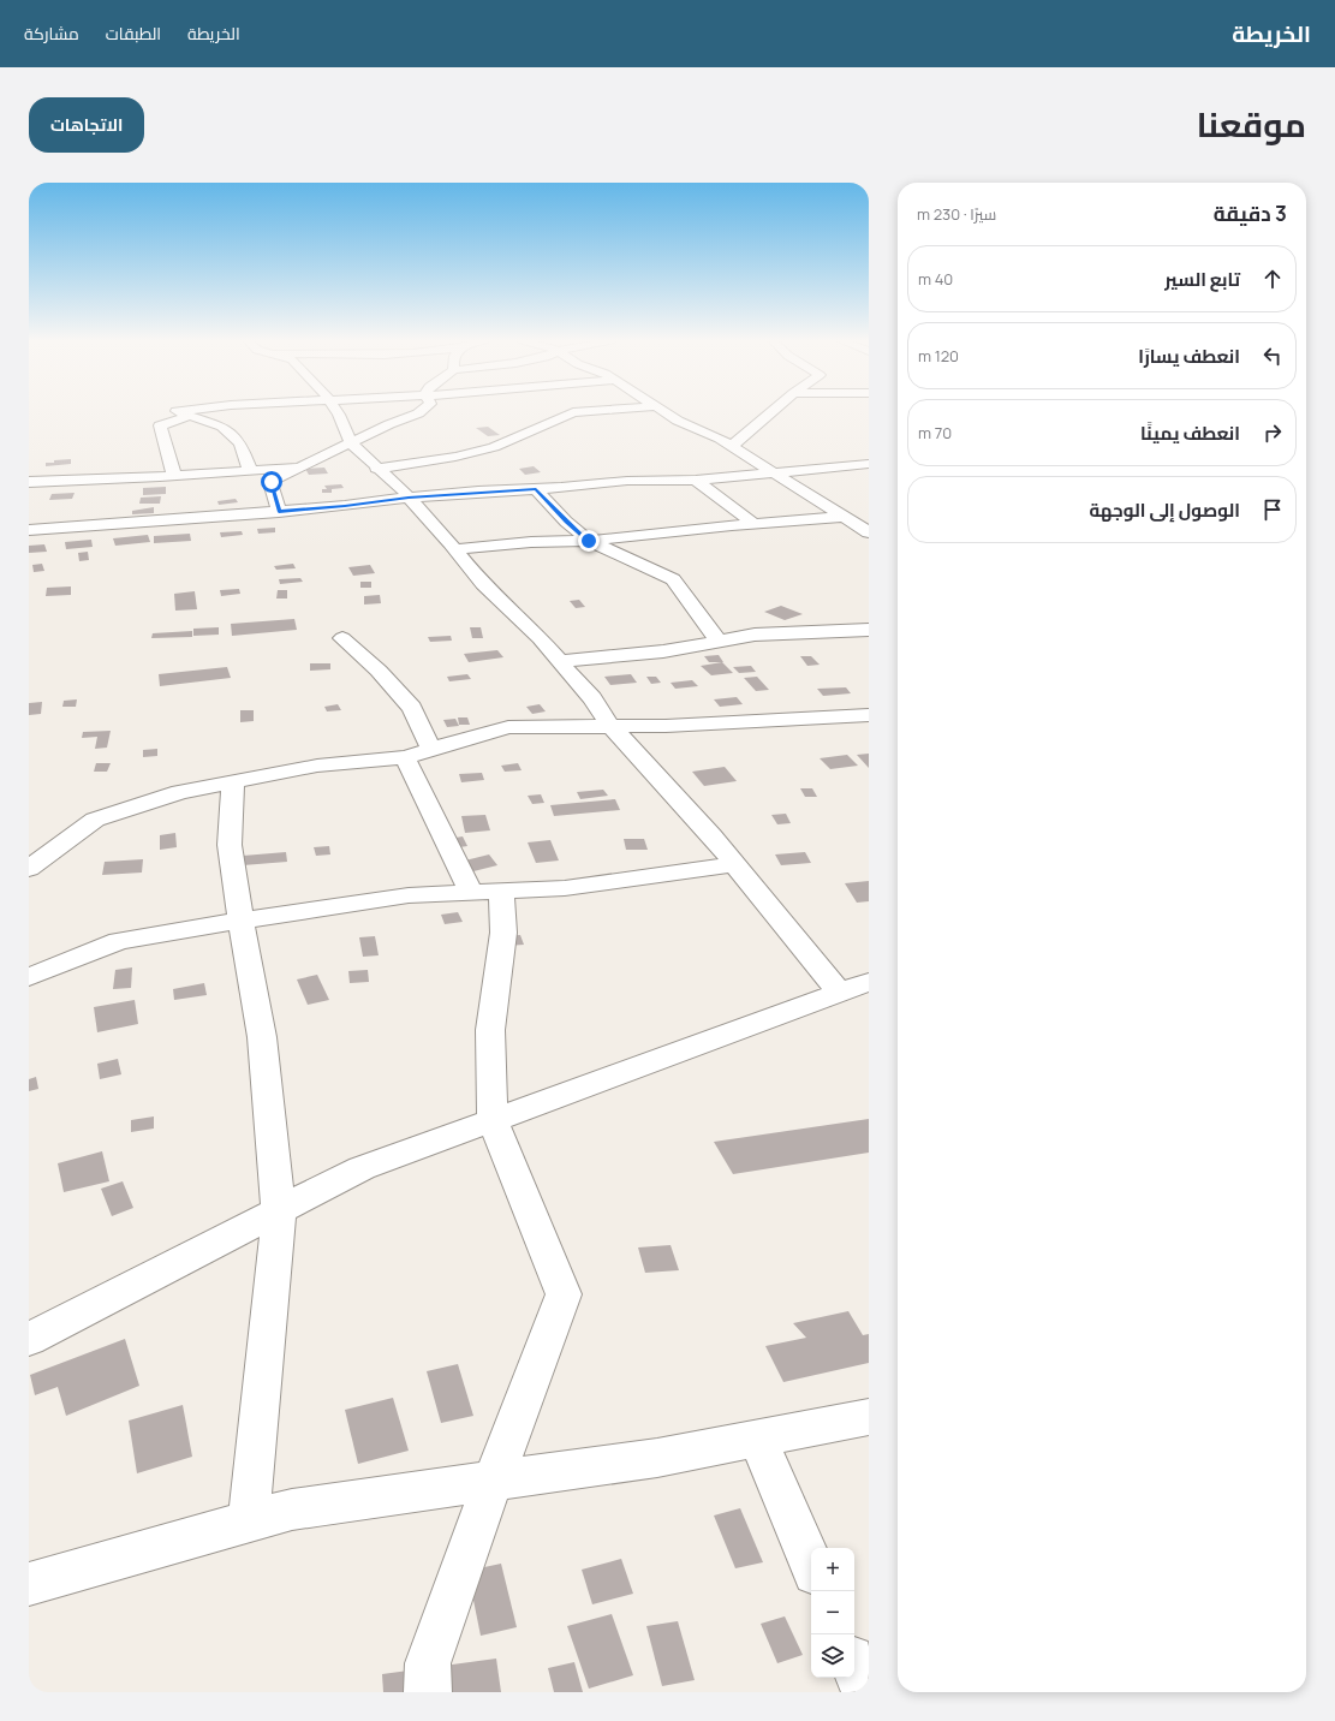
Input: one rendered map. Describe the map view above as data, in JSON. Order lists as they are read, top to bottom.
{
  "page": {
    "header": "الخريطة",
    "nav": ["الخريطة", "الطبقات", "مشاركة"],
    "title": "موقعنا",
    "buttons": "الاتجاهات",
    "heading": ["3 دقيقة", "سيرًا · 230 m"],
    "list": [
      ["تابع السير", "40 m"],
      ["انعطف يسارًا", "120 m"],
      ["انعطف يمينًا", "70 m"],
      "الوصول إلى الوجهة"
    ],
    "map_buttons": ["+", "−"]
  }
}
